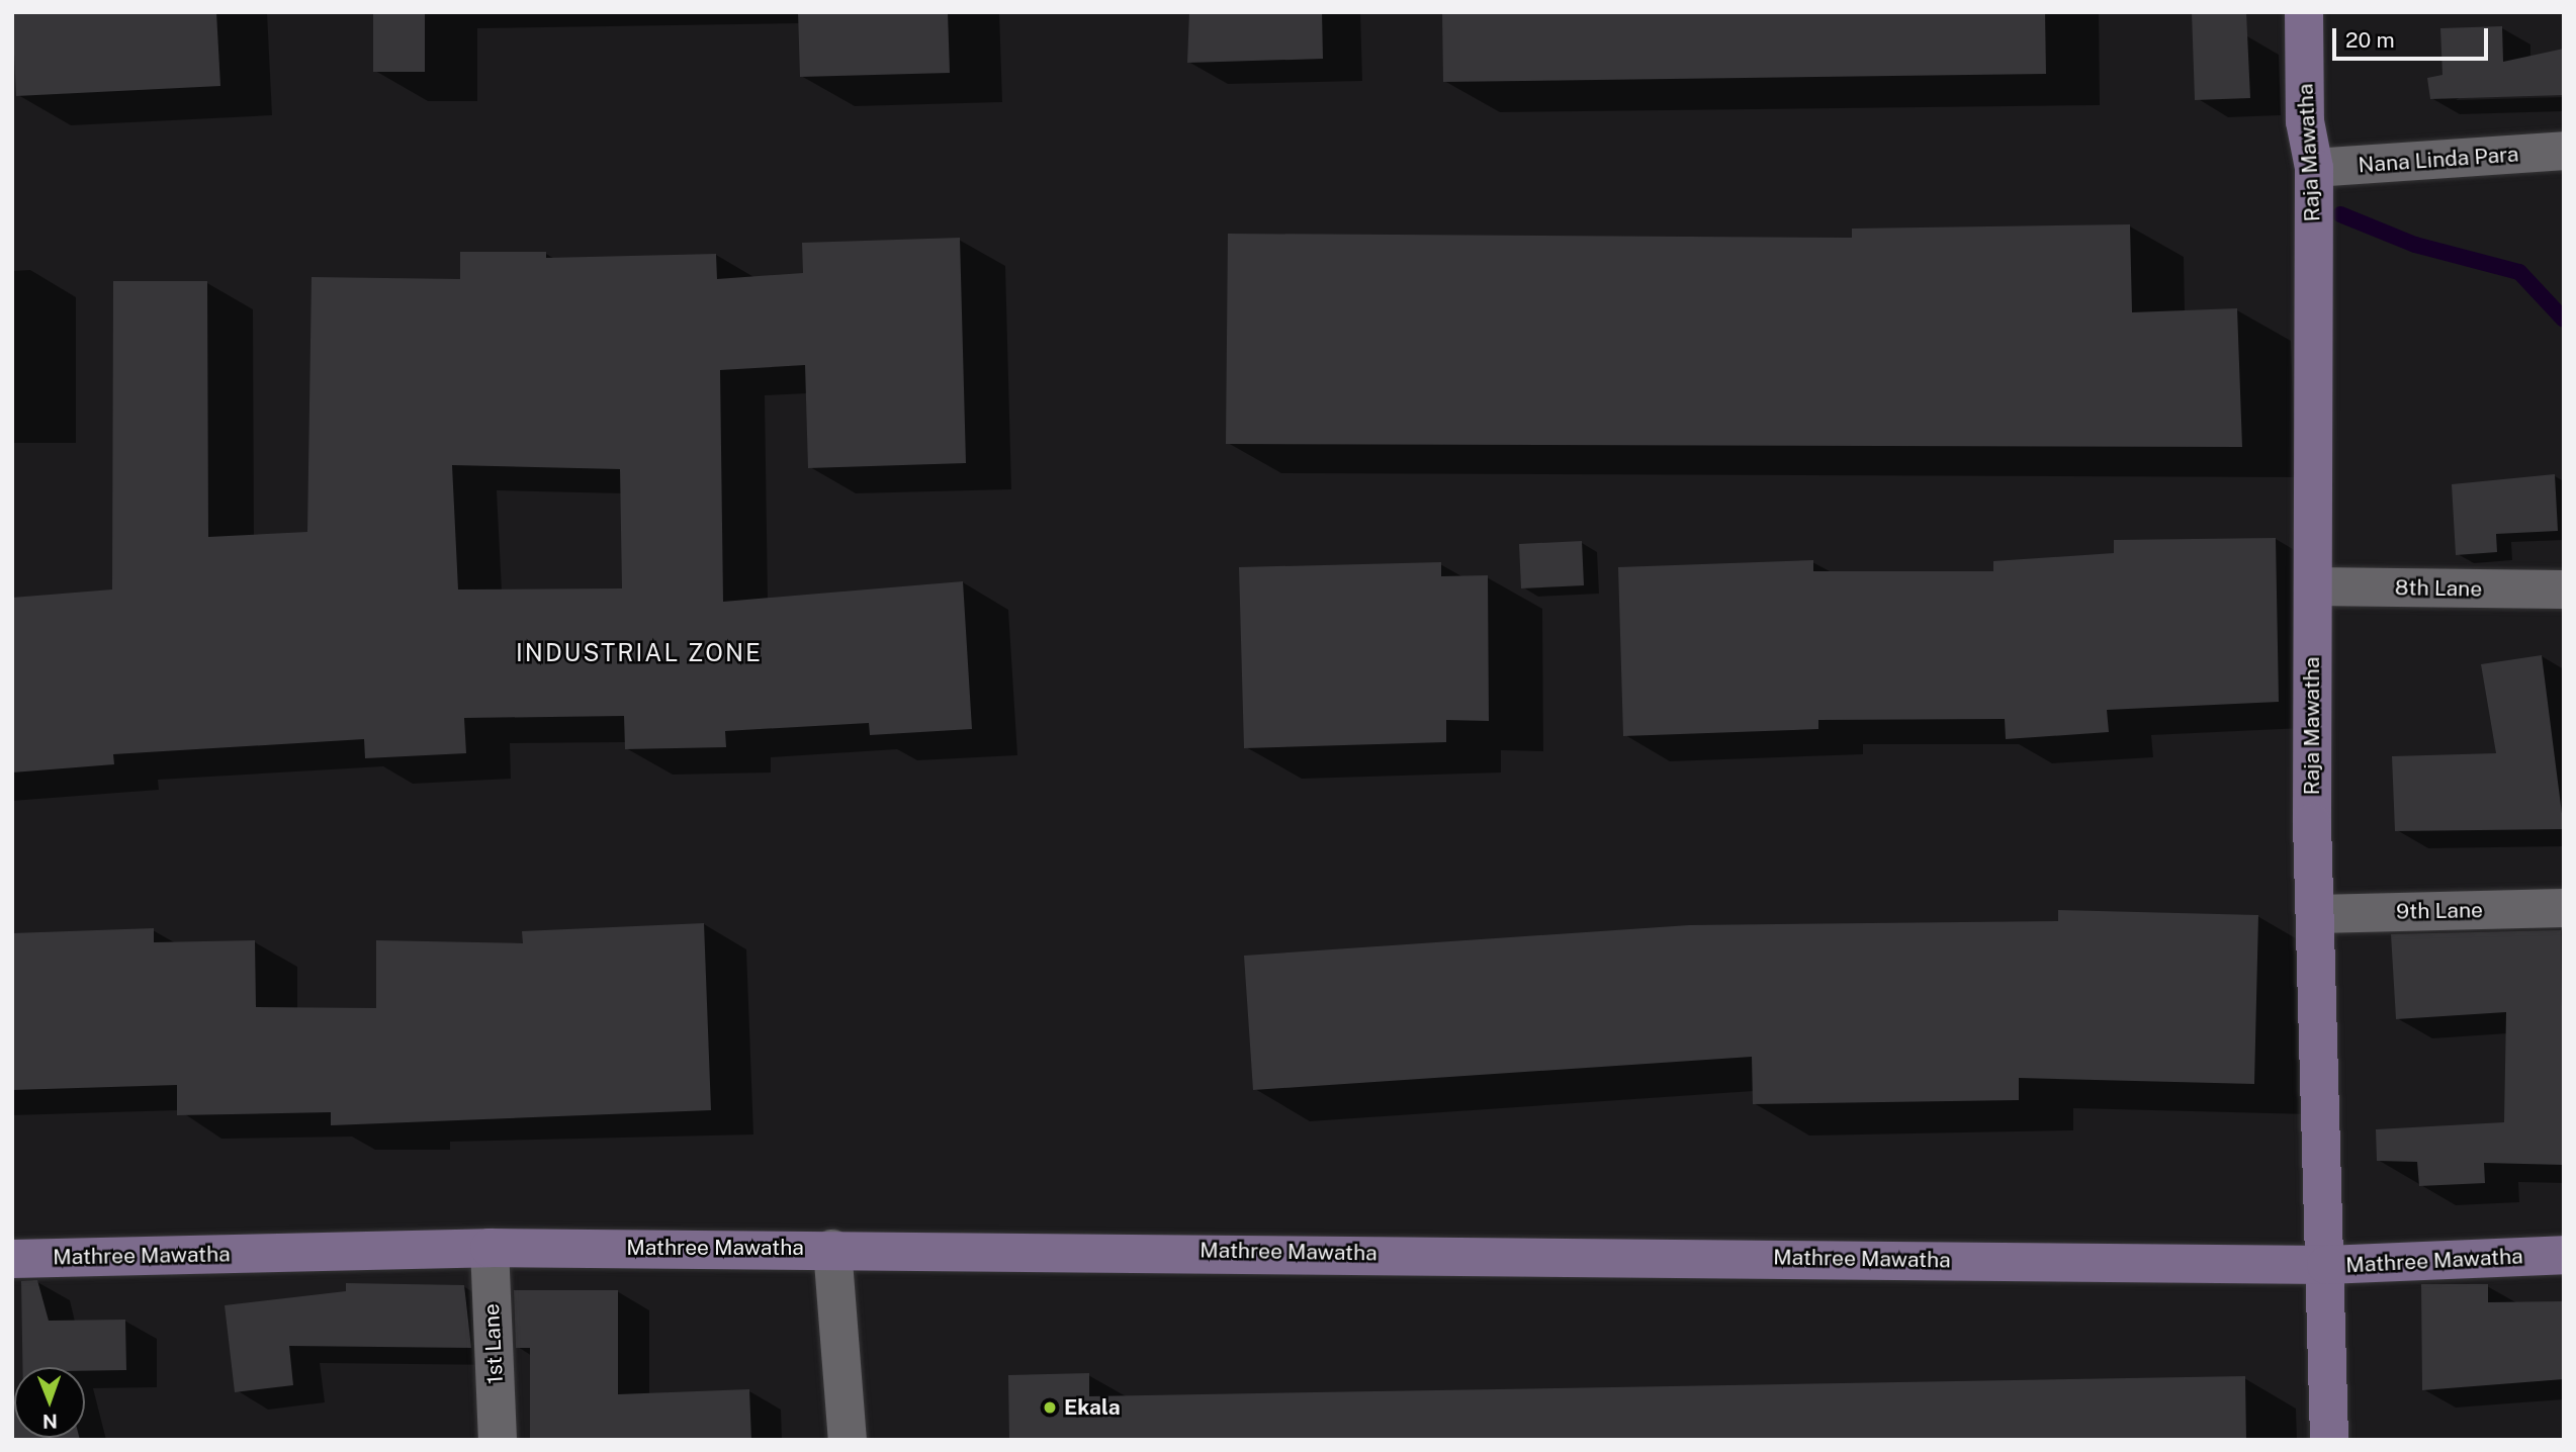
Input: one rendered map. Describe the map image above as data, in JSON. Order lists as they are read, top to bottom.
{
  "streets": {
    "street": [
      "Raja Mawatha",
      "Nana Linda Para",
      "8th Lane",
      "9th Lane",
      "Mathree Mawatha",
      "1st Lane"
    ]
  },
  "crossings": [
    ["Raja Mawatha", "Nana Linda Para"],
    ["Raja Mawatha", "8th Lane"],
    ["Raja Mawatha", "9th Lane"],
    ["Raja Mawatha", "Mathree Mawatha"],
    ["Mathree Mawatha", "1st Lane"]
  ],
  "districts": ["INDUSTRIAL ZONE"],
  "places": ["Ekala"],
  "scale_bar": "20 m",
  "north": "bottom"
}
